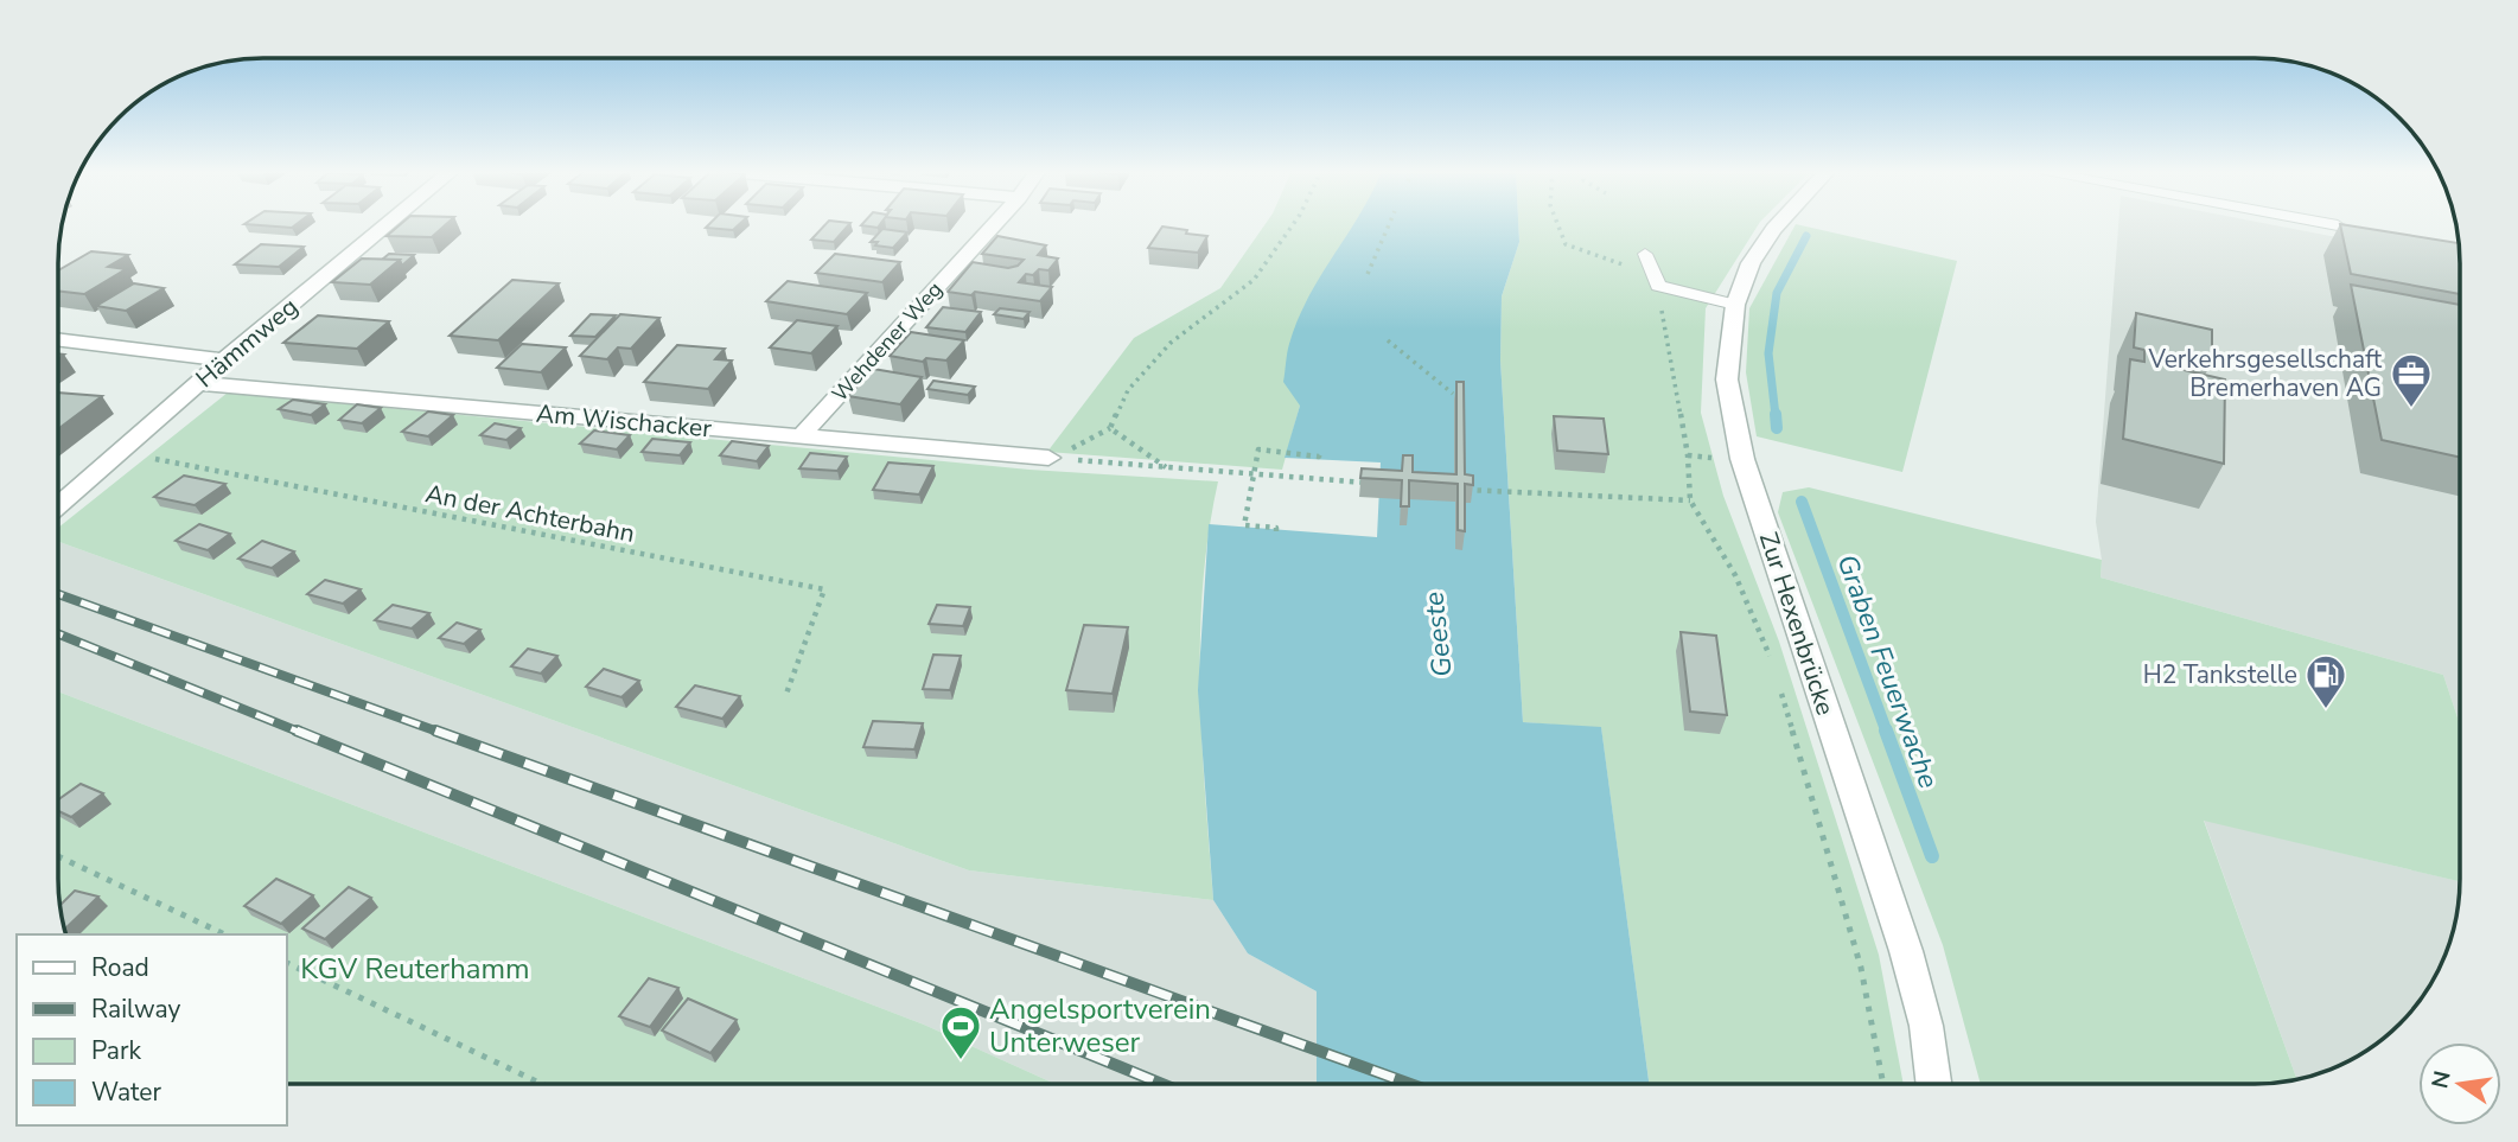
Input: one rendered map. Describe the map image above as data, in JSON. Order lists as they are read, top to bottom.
{
  "streets": {
    "street": [
      "Wehdener Weg",
      "Hämmweg",
      "Am Wischacker",
      "Zur Hexenbrücke"
    ],
    "path": ["An der Achterbahn"]
  },
  "crossings": [
    ["Wehdener Weg", "Am Wischacker"],
    ["Hämmweg", "Am Wischacker"],
    ["Hämmweg", "An der Achterbahn"]
  ],
  "water": ["Geeste", "Graben Feuerwache"],
  "parks": ["KGV Reuterhamm"],
  "places": {
    "office": ["Verkehrsgesellschaft Bremerhaven AG"],
    "fuel station": ["H2 Tankstelle"],
    "sports": ["Angelsportverein Unterweser"]
  },
  "legend": [
    "Road",
    "Railway",
    "Park",
    "Water"
  ],
  "north": "left"
}
